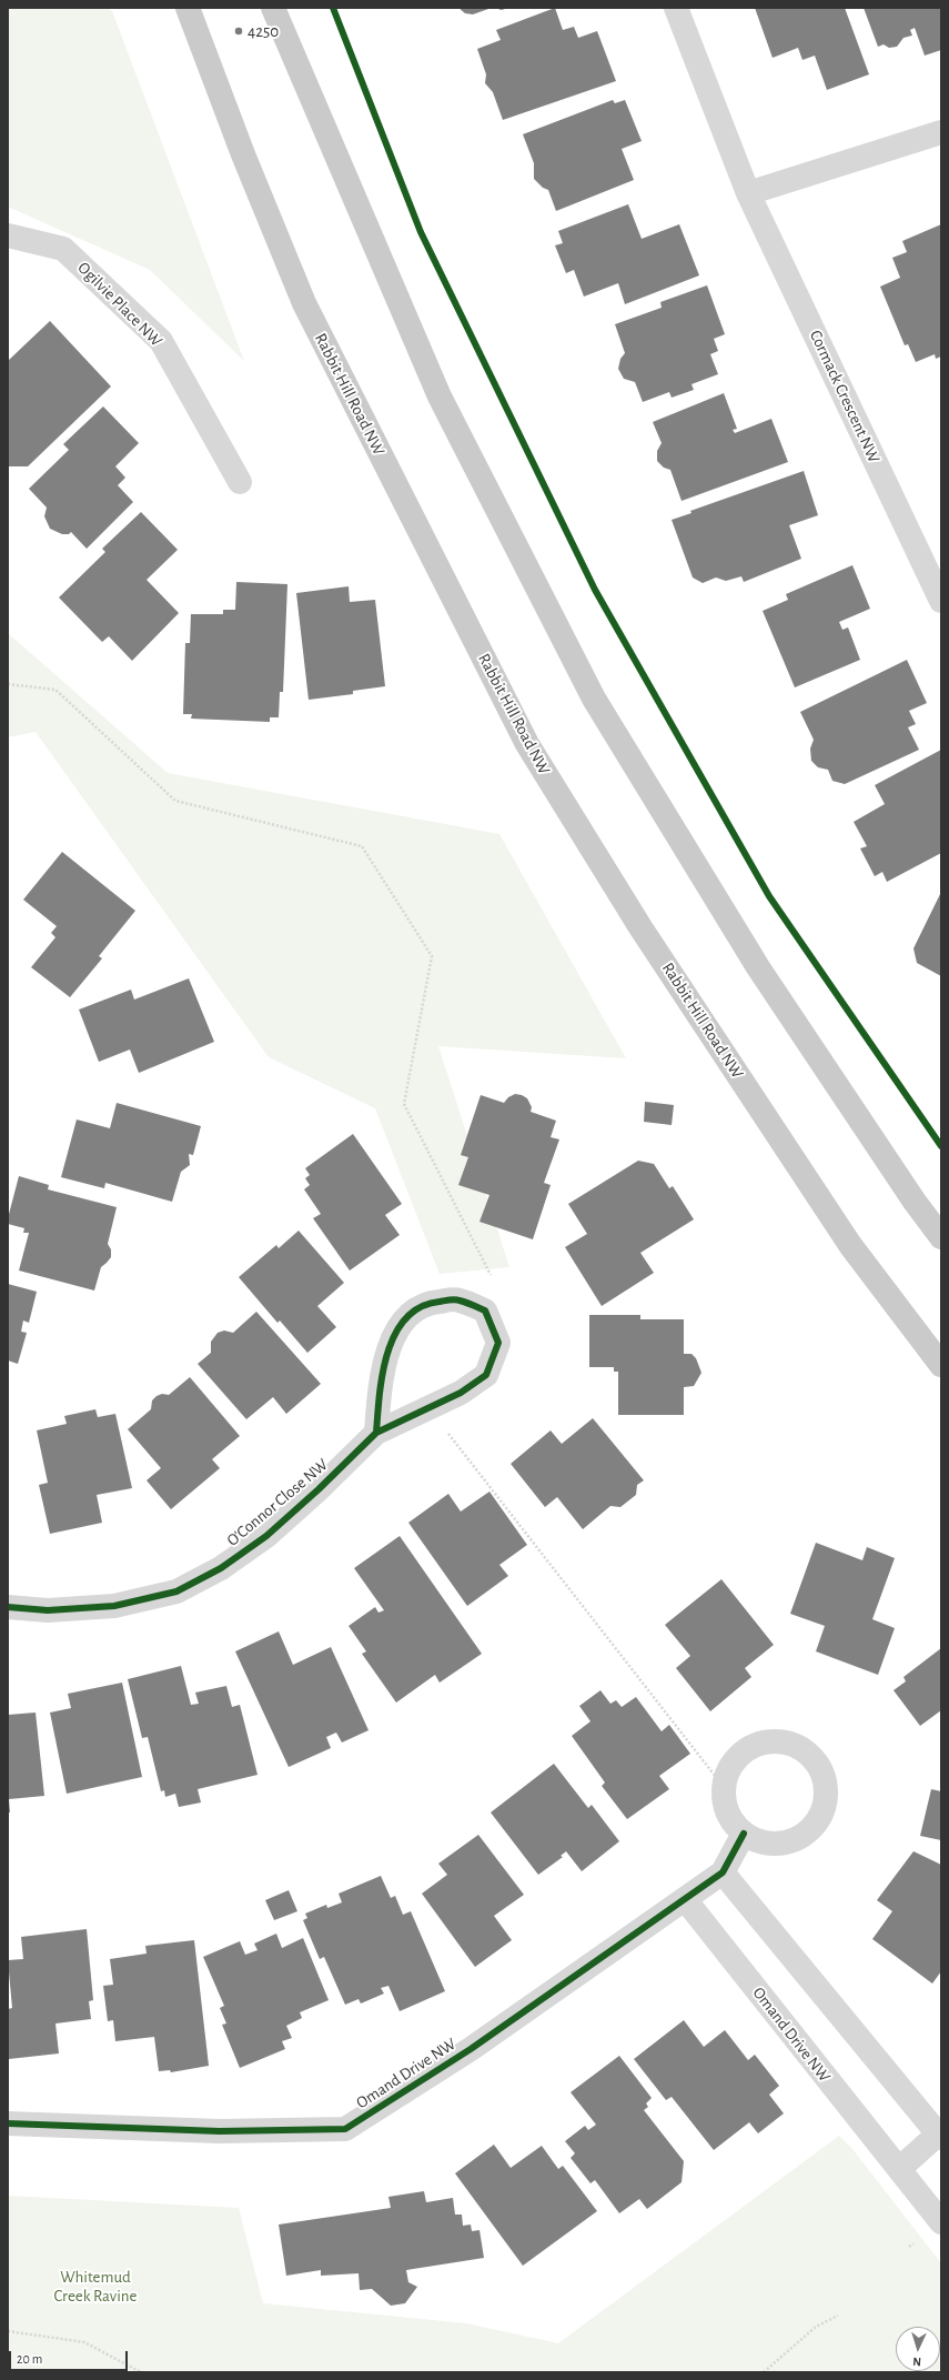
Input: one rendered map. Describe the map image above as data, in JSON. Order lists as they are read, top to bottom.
{
  "streets": {
    "main road": ["Rabbit Hill Road NW"],
    "street": [
      "Ogilvie Place NW",
      "Cormack Crescent NW",
      "O'Connor Close NW",
      "Omand Drive NW"
    ]
  },
  "parks": ["Whitemud Creek Ravine"],
  "places": ["4250"],
  "scale_bar": "20 m",
  "north": "bottom"
}
